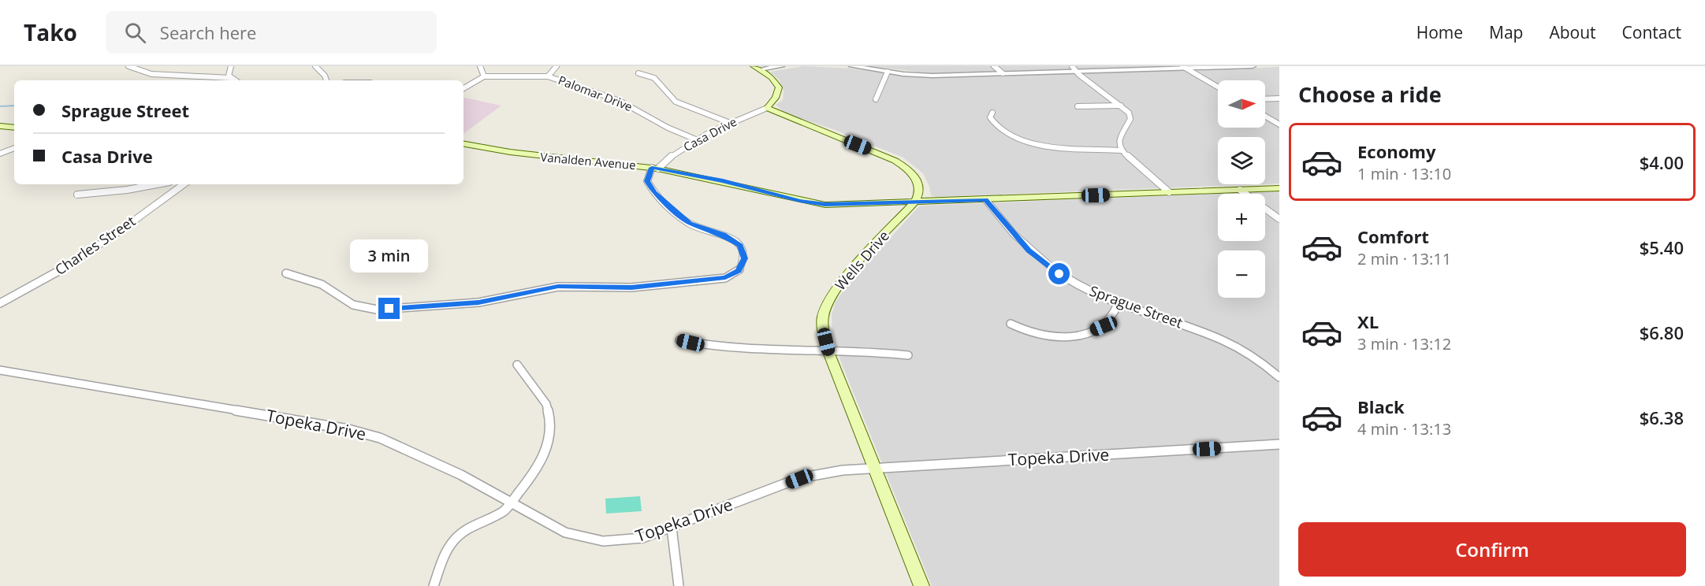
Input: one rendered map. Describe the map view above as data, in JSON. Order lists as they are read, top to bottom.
{
  "streets": {
    "main road": ["Vanalden Avenue", "Wells Drive"],
    "street": [
      "Palomar Drive",
      "Casa Drive",
      "Charles Street",
      "Sprague Street",
      "Topeka Drive"
    ]
  },
  "crossings": [
    ["Palomar Drive", "Casa Drive"],
    ["Casa Drive", "Vanalden Avenue"],
    ["Vanalden Avenue", "Wells Drive"],
    ["Vanalden Avenue", "Sprague Street"],
    ["Wells Drive", "Topeka Drive"]
  ],
  "north": "right",
  "page": {
    "header": "Tako",
    "search": "Search here",
    "nav": [
      "Home",
      "Map",
      "About",
      "Contact"
    ],
    "heading": "Choose a ride",
    "map_buttons": ["+", "−"],
    "banner": ["Sprague Street", "Casa Drive"],
    "list": [
      {
        "name": "Economy",
        "note": "1 min · 13:10",
        "value": "$4.00"
      },
      {
        "name": "Comfort",
        "note": "2 min · 13:11",
        "value": "$5.40"
      },
      {
        "name": "XL",
        "note": "3 min · 13:12",
        "value": "$6.80"
      },
      {
        "name": "Black",
        "note": "4 min · 13:13",
        "value": "$6.38"
      }
    ],
    "bubble": "3 min",
    "buttons": "Confirm"
  }
}
